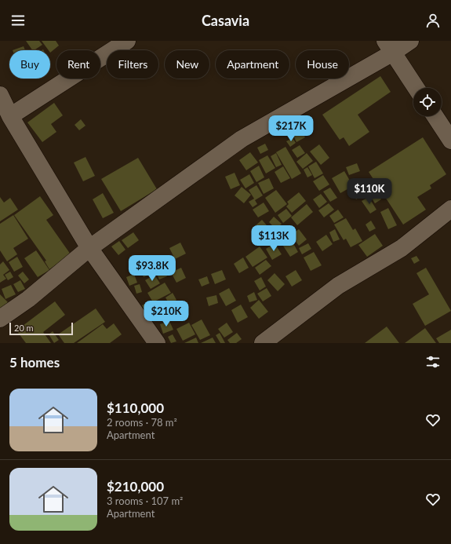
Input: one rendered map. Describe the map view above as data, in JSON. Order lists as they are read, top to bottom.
{
  "scale_bar": "20 m",
  "page": {
    "header": "Casavia",
    "chip": [
      "Buy",
      "Rent",
      "Filters",
      "New",
      "Apartment",
      "House"
    ],
    "price": [
      "$217K",
      "$110K",
      "$113K",
      "$93.8K",
      "$210K"
    ],
    "scale": "20 m",
    "heading": "5 homes",
    "list": [
      {
        "name": "$110,000",
        "note": "2 rooms · 78 m² · Apartment"
      },
      {
        "name": "$210,000",
        "note": "3 rooms · 107 m² · Apartment"
      }
    ]
  }
}
